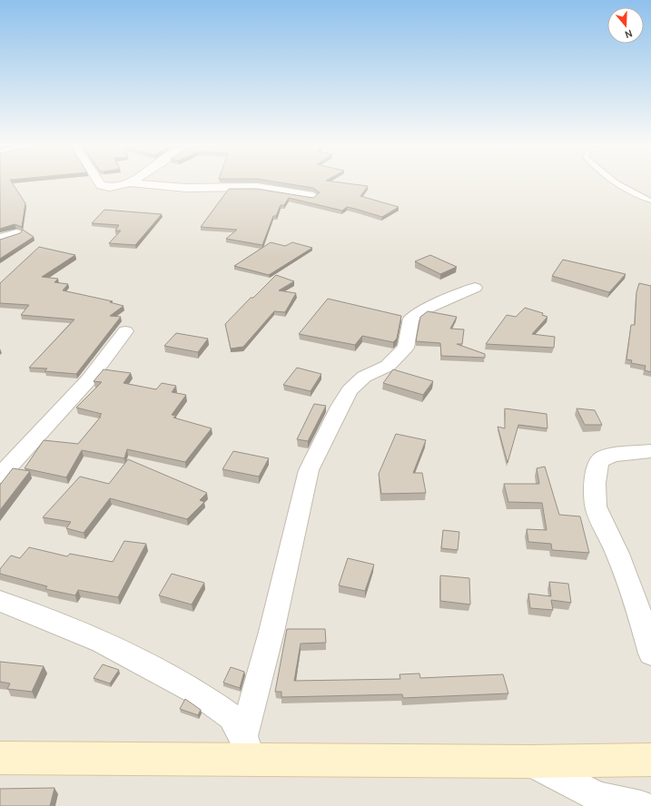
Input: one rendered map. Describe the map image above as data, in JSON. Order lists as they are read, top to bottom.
{
  "north": "bottom"
}
